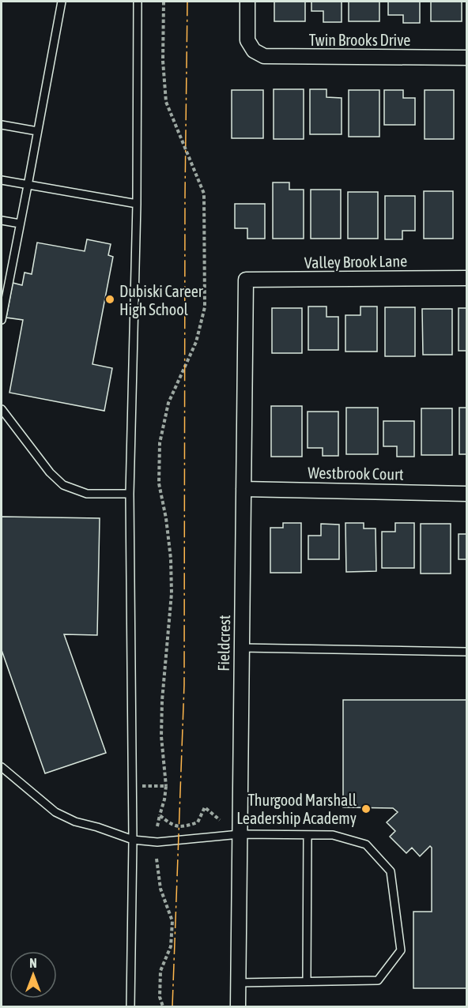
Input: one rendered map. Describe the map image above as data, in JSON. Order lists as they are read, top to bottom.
{
  "streets": {
    "street": [
      "Twin Brooks Drive",
      "Valley Brook Lane",
      "Westbrook Court",
      "Fieldcrest"
    ]
  },
  "crossings": [
    ["Valley Brook Lane", "Fieldcrest"],
    ["Westbrook Court", "Fieldcrest"]
  ],
  "places": ["Dubiski Career High School", "Thurgood Marshall Leadership Academy"],
  "north": "top"
}
